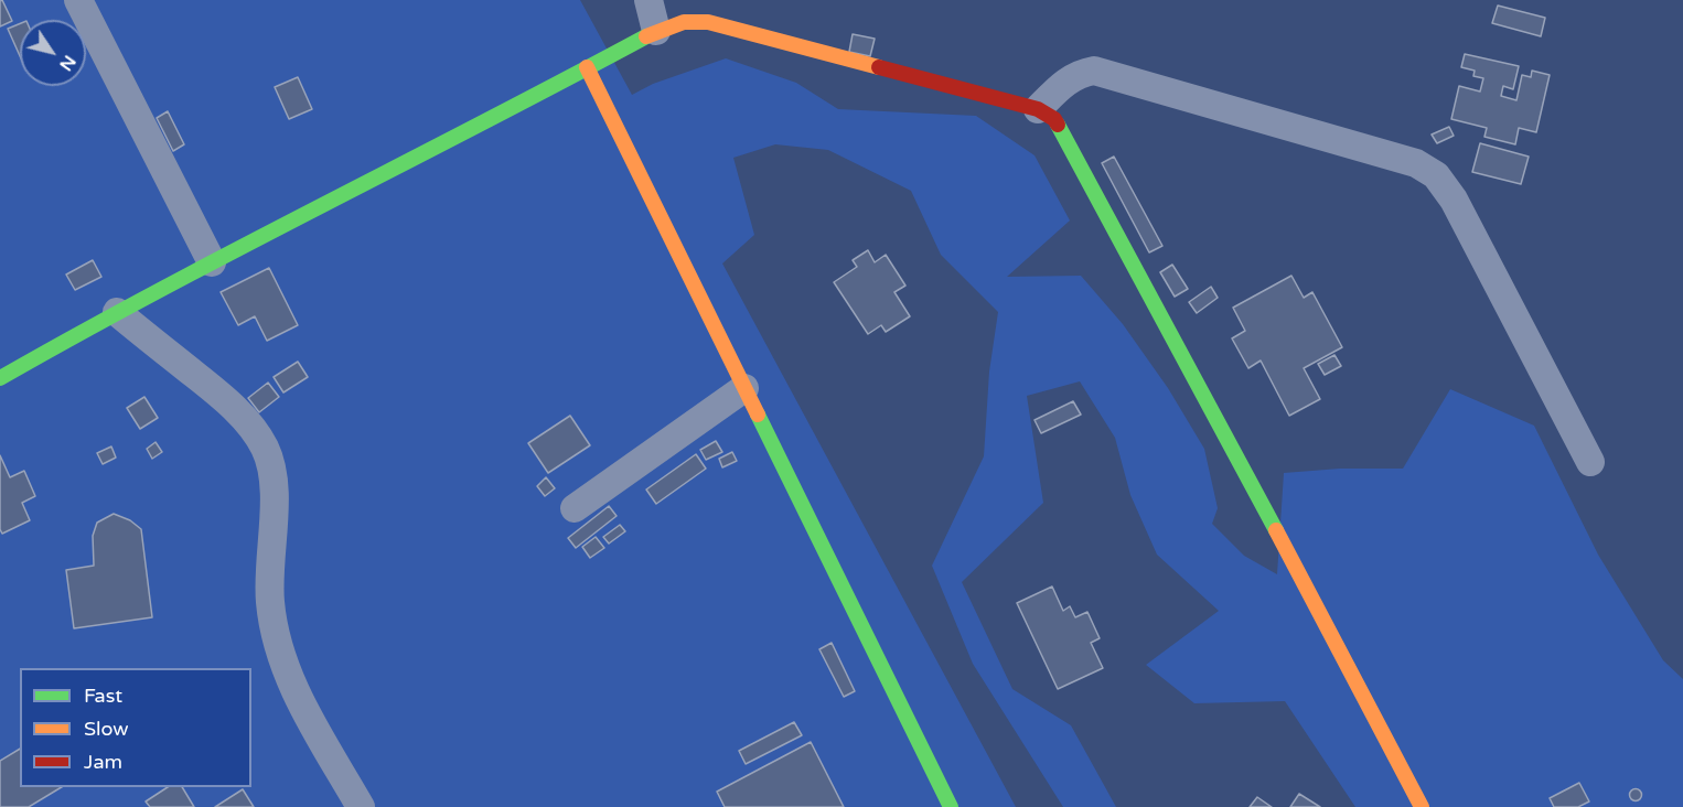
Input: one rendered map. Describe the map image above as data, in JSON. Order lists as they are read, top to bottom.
{
  "legend": ["Fast", "Slow", "Jam"],
  "north": "bottom right"
}
